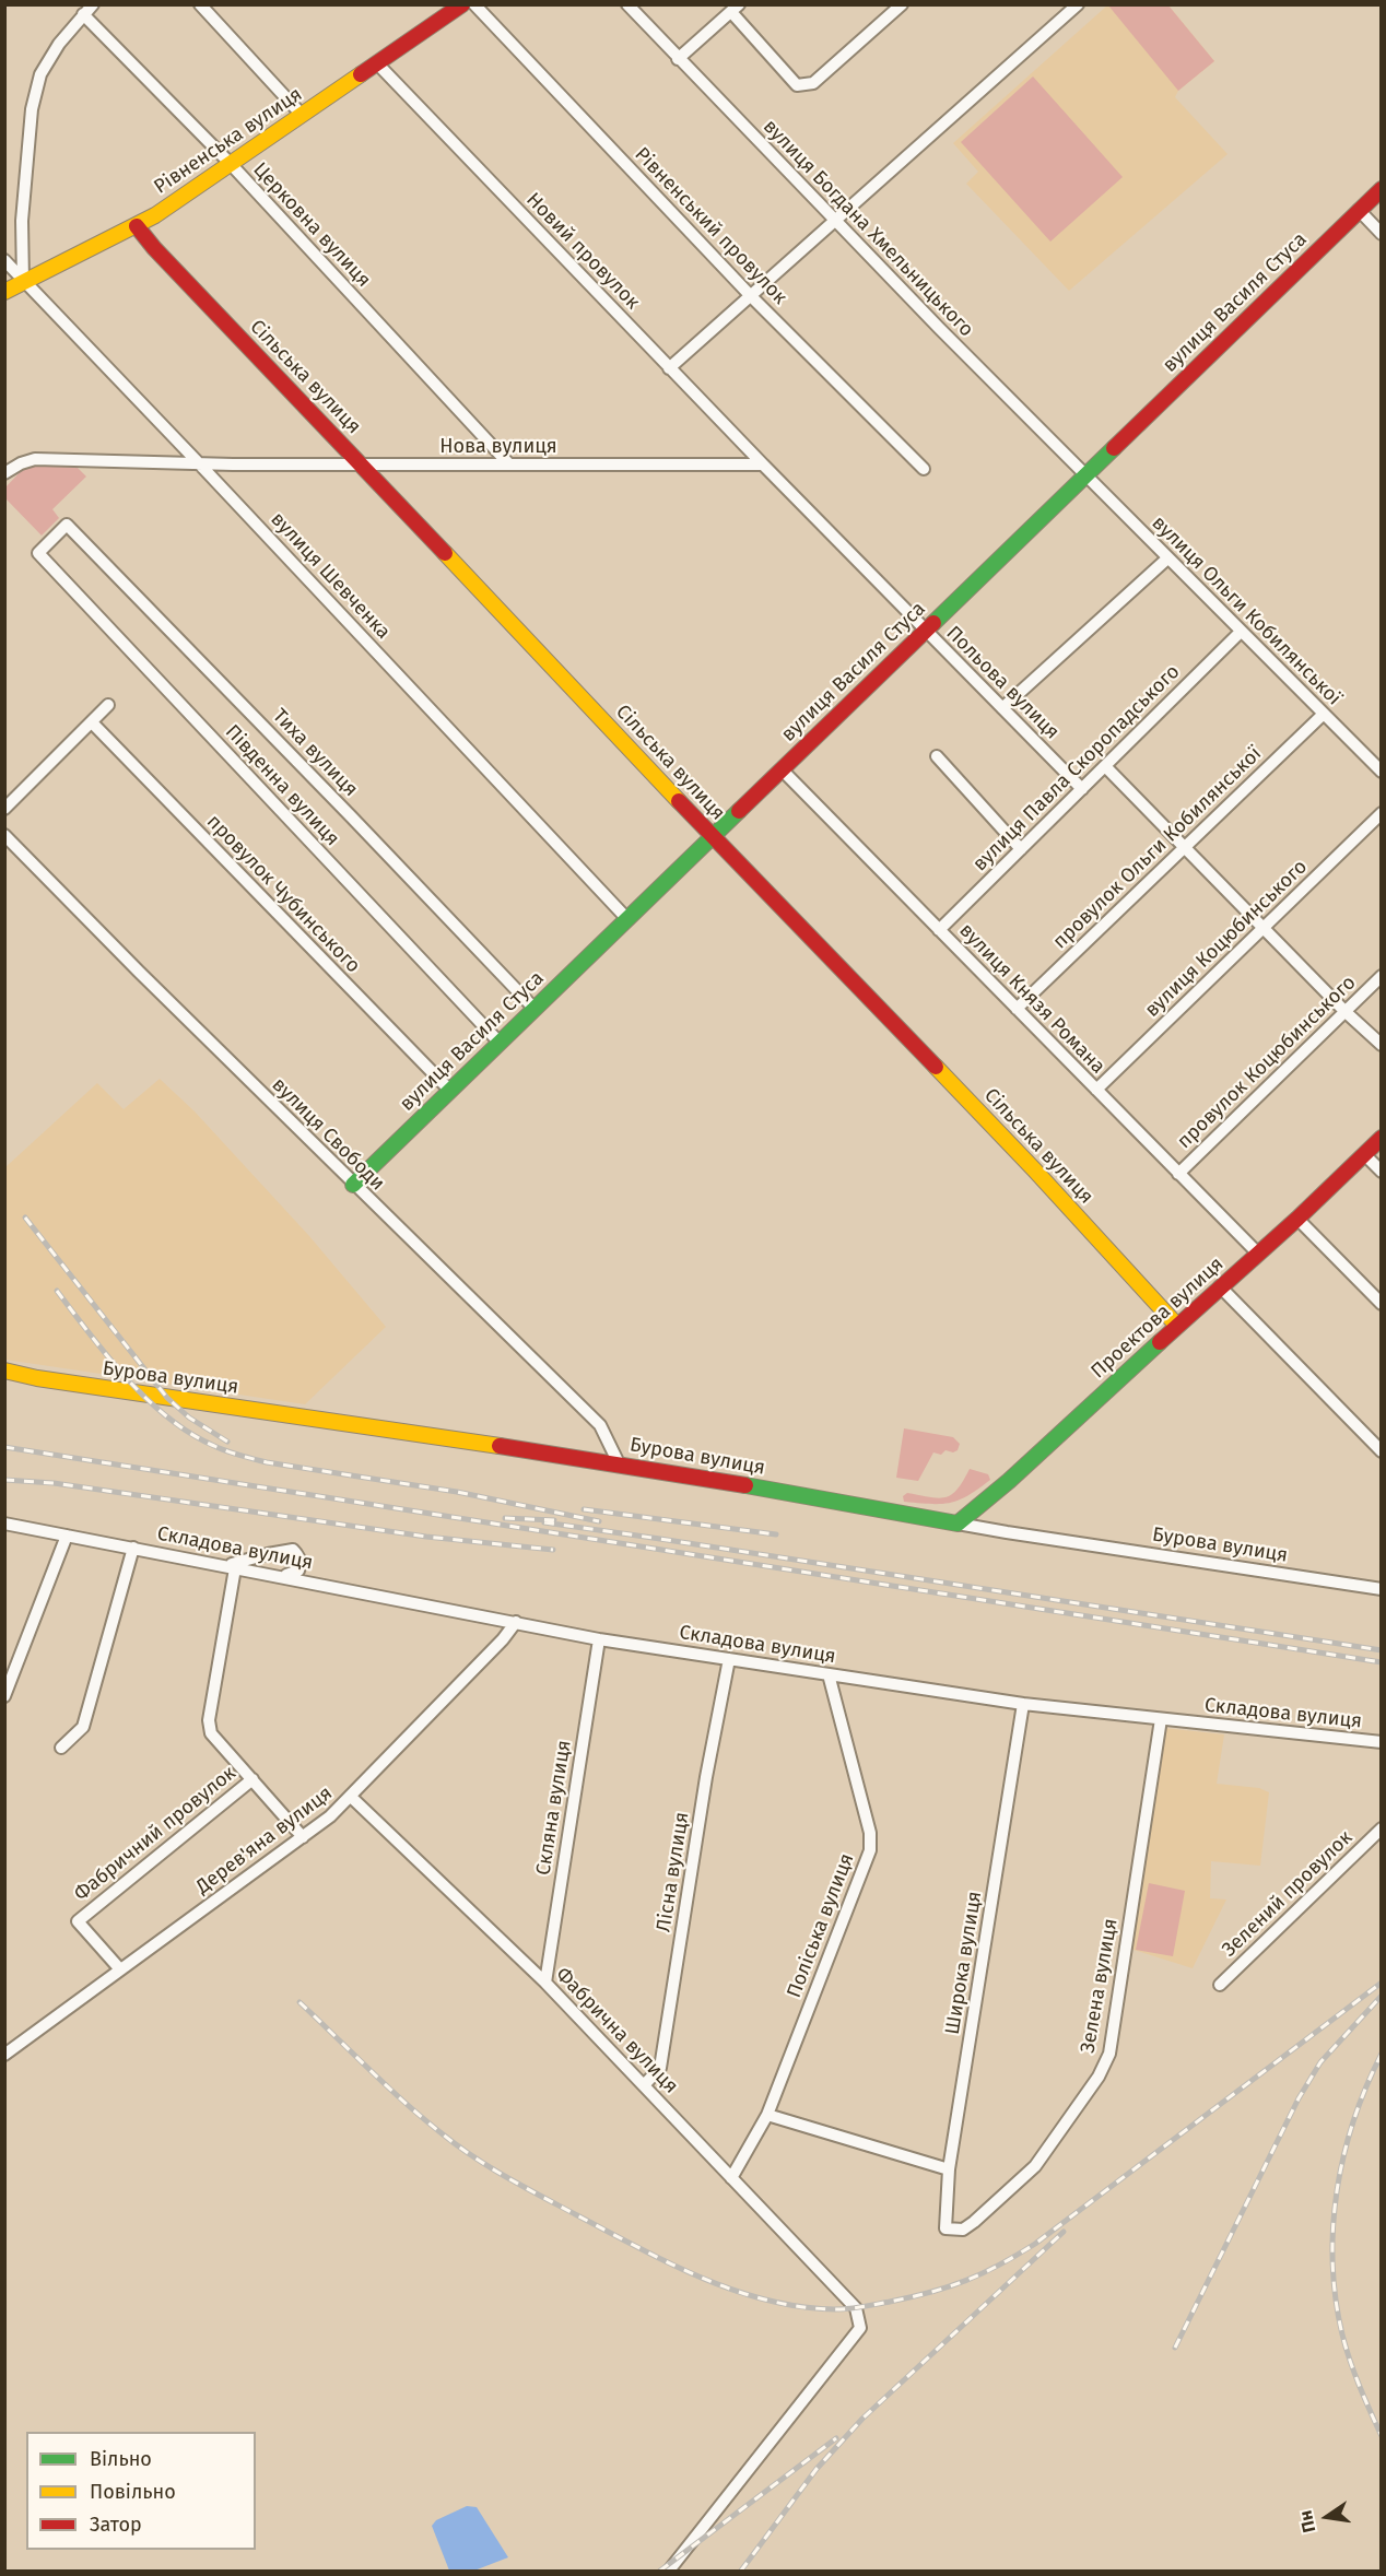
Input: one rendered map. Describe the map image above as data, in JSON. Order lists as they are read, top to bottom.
{
  "streets": {
    "street": [
      "Рівненська вулиця",
      "Церковна вулиця",
      "Рівненський провулок",
      "вулиця Богдана Хмельницького",
      "Новий провулок",
      "вулиця Василя Стуса",
      "Сільська вулиця",
      "Нова вулиця",
      "вулиця Шевченка",
      "вулиця Ольги Кобилянської",
      "Польова вулиця",
      "Тиха вулиця",
      "вулиця Павла Скоропадського",
      "Південна вулиця",
      "провулок Ольги Кобилянської",
      "провулок Чубинського",
      "вулиця Коцюбинського",
      "вулиця Князя Романа",
      "провулок Коцюбинського",
      "вулиця Свободи",
      "Проектова вулиця",
      "Бурова вулиця",
      "Складова вулиця",
      "Скляна вулиця",
      "Фабричний провулок",
      "Дерев'яна вулиця",
      "Лісна вулиця",
      "Зелений провулок",
      "Поліська вулиця",
      "Широка вулиця",
      "Зелена вулиця",
      "Фабрична вулиця"
    ]
  },
  "crossings": [
    ["Рівненська вулиця", "Церковна вулиця"],
    ["Рівненська вулиця", "Новий провулок"],
    ["Рівненська вулиця", "Сільська вулиця"],
    ["Рівненська вулиця", "вулиця Шевченка"],
    ["Церковна вулиця", "Нова вулиця"],
    ["вулиця Богдана Хмельницького", "вулиця Василя Стуса"],
    ["вулиця Богдана Хмельницького", "вулиця Ольги Кобилянської"],
    ["Новий провулок", "Нова вулиця"],
    ["вулиця Василя Стуса", "Сільська вулиця"],
    ["вулиця Василя Стуса", "вулиця Шевченка"],
    ["вулиця Василя Стуса", "вулиця Ольги Кобилянської"],
    ["вулиця Василя Стуса", "Польова вулиця"],
    ["вулиця Василя Стуса", "Тиха вулиця"],
    ["вулиця Василя Стуса", "Південна вулиця"],
    ["вулиця Василя Стуса", "провулок Чубинського"],
    ["вулиця Василя Стуса", "вулиця Князя Романа"],
    ["вулиця Василя Стуса", "вулиця Свободи"],
    ["Сільська вулиця", "Нова вулиця"],
    ["Сільська вулиця", "Проектова вулиця"],
    ["Нова вулиця", "вулиця Шевченка"],
    ["вулиця Ольги Кобилянської", "вулиця Павла Скоропадського"],
    ["вулиця Ольги Кобилянської", "провулок Ольги Кобилянської"],
    ["Польова вулиця", "вулиця Павла Скоропадського"],
    ["Тиха вулиця", "Південна вулиця"],
    ["вулиця Павла Скоропадського", "вулиця Князя Романа"],
    ["провулок Ольги Кобилянської", "вулиця Князя Романа"],
    ["вулиця Коцюбинського", "вулиця Князя Романа"],
    ["вулиця Князя Романа", "провулок Коцюбинського"],
    ["вулиця Князя Романа", "Проектова вулиця"],
    ["вулиця Свободи", "Бурова вулиця"],
    ["Проектова вулиця", "Бурова вулиця"],
    ["Складова вулиця", "Скляна вулиця"],
    ["Складова вулиця", "Фабричний провулок"],
    ["Складова вулиця", "Дерев'яна вулиця"],
    ["Складова вулиця", "Лісна вулиця"],
    ["Складова вулиця", "Поліська вулиця"],
    ["Складова вулиця", "Широка вулиця"],
    ["Складова вулиця", "Зелена вулиця"],
    ["Скляна вулиця", "Фабрична вулиця"],
    ["Фабричний провулок", "Дерев'яна вулиця"],
    ["Дерев'яна вулиця", "Фабрична вулиця"],
    ["Лісна вулиця", "Фабрична вулиця"],
    ["Поліська вулиця", "Фабрична вулиця"],
    ["Широка вулиця", "Зелена вулиця"]
  ],
  "legend": ["Вільно", "Повільно", "Затор"],
  "north": "left"
}
